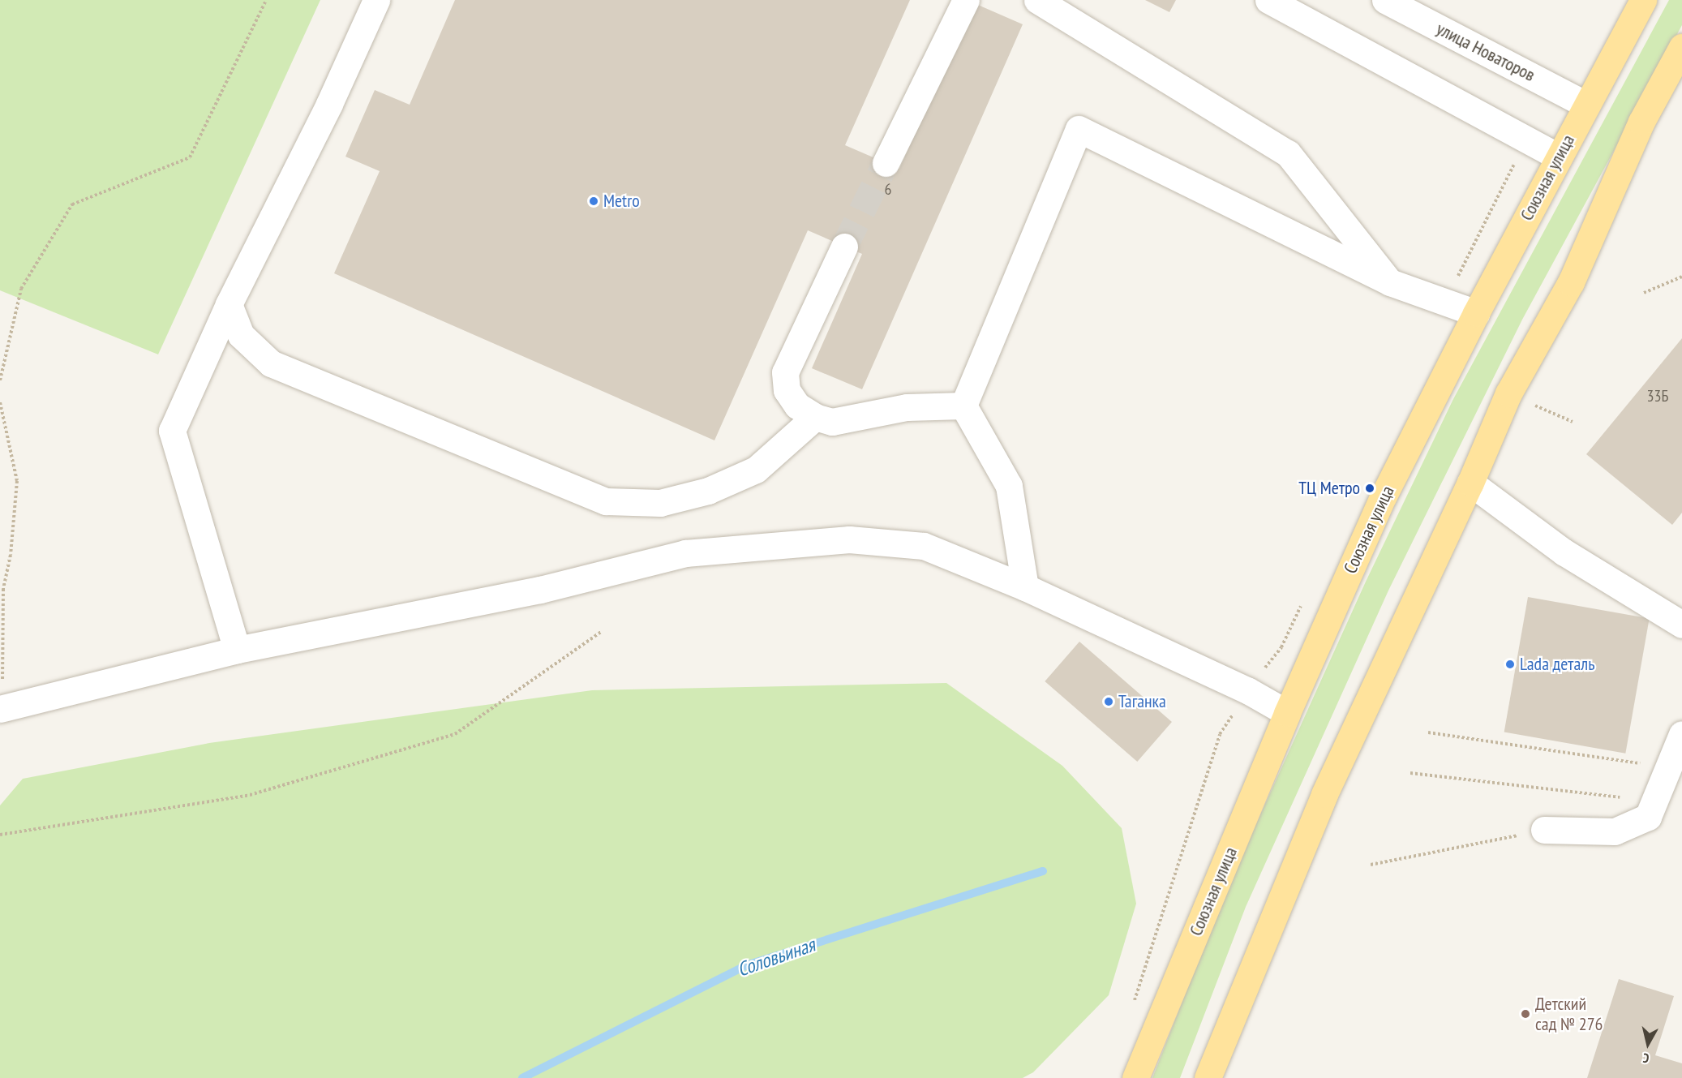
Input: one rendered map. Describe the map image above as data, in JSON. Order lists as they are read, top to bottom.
{
  "streets": {
    "main road": ["Союзная улица"],
    "street": ["улица Новаторов"]
  },
  "crossings": [
    ["улица Новаторов", "Союзная улица"]
  ],
  "water": ["Соловьиная"],
  "places": [
    "Metro",
    "ТЦ Метро",
    "Lada деталь",
    "Таганка",
    "Детский сад № 276"
  ],
  "house_numbers": ["6", "33Б"],
  "north": "bottom"
}
